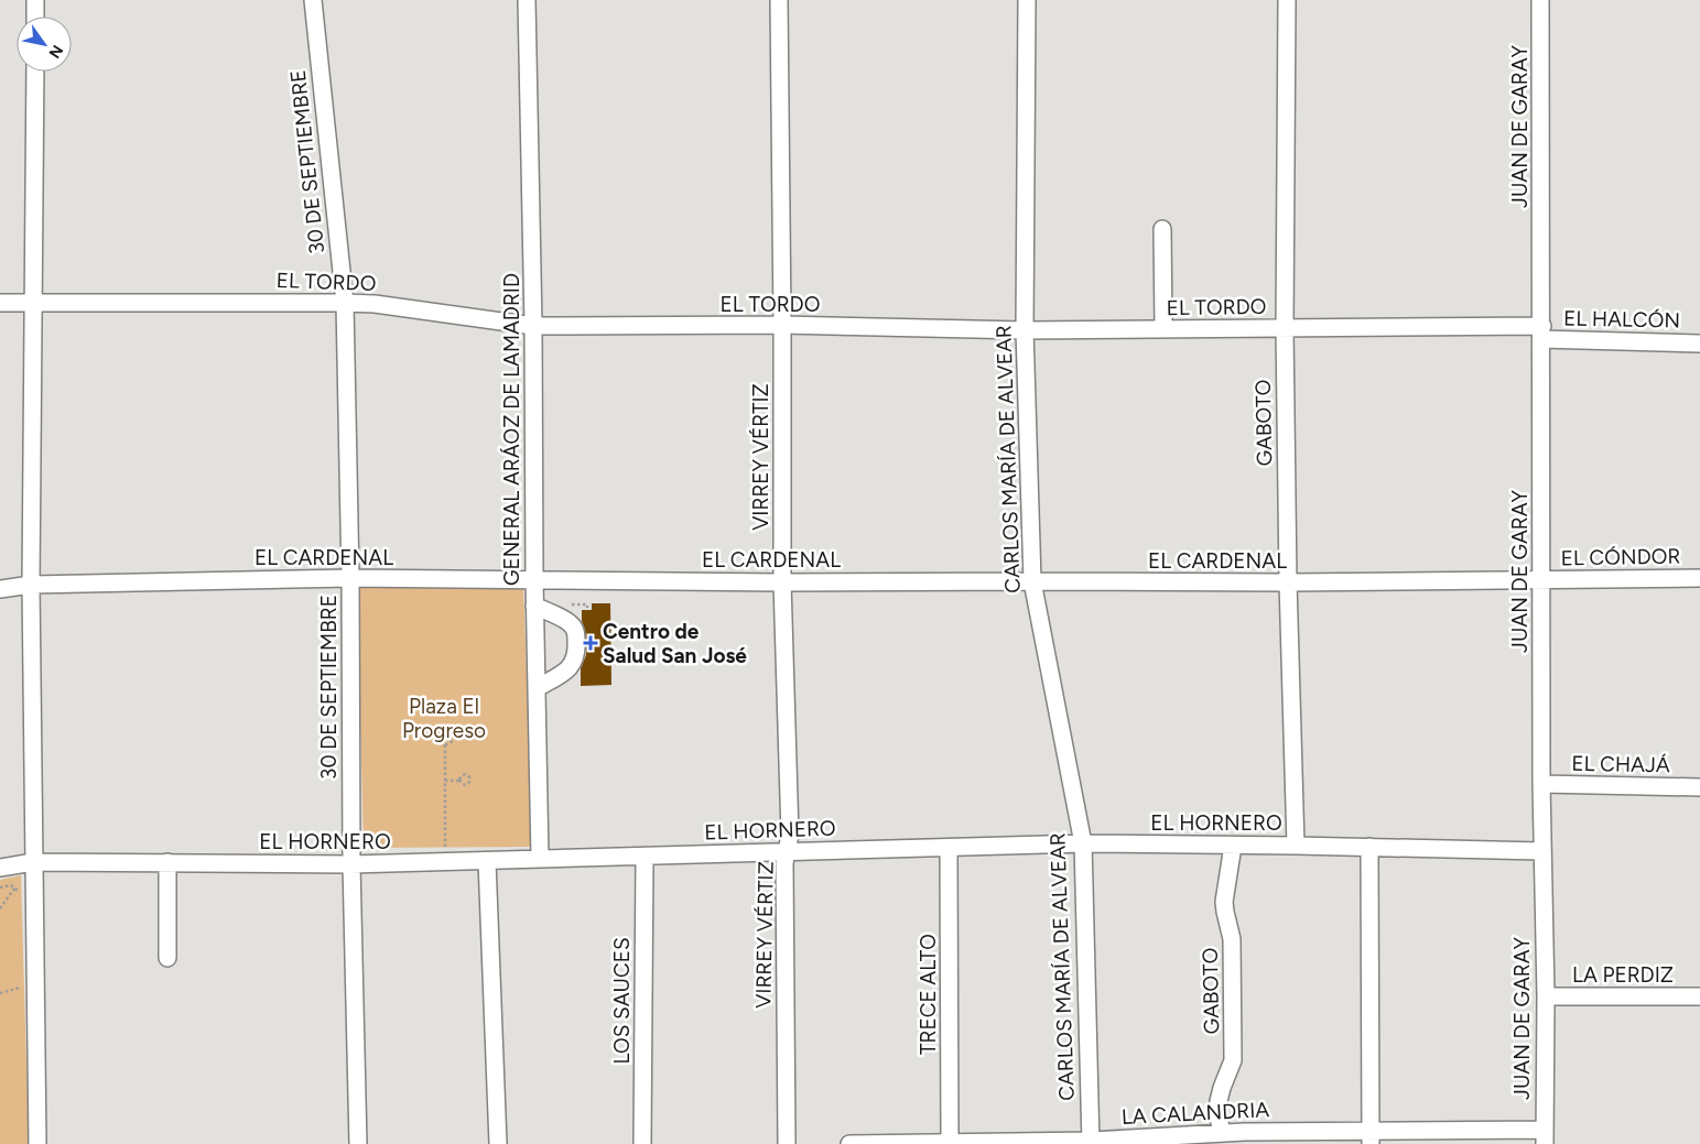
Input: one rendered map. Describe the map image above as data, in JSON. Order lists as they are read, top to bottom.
{
  "streets": {
    "street": [
      "JUAN DE GARAY",
      "30 DE SEPTIEMBRE",
      "EL TORDO",
      "EL HALCÓN",
      "GABOTO",
      "GENERAL ARÁOZ DE LAMADRID",
      "VIRREY VÉRTIZ",
      "CARLOS MARÍA DE ALVEAR",
      "EL CARDENAL",
      "EL CÓNDOR",
      "EL CHAJÁ",
      "EL HORNERO",
      "LA PERDIZ",
      "TRECE ALTO",
      "LOS SAUCES",
      "LA CALANDRIA"
    ]
  },
  "crossings": [
    ["JUAN DE GARAY", "EL TORDO"],
    ["JUAN DE GARAY", "EL HALCÓN"],
    ["JUAN DE GARAY", "EL CARDENAL"],
    ["JUAN DE GARAY", "EL CÓNDOR"],
    ["JUAN DE GARAY", "EL CHAJÁ"],
    ["JUAN DE GARAY", "EL HORNERO"],
    ["JUAN DE GARAY", "LA PERDIZ"],
    ["JUAN DE GARAY", "LA CALANDRIA"],
    ["30 DE SEPTIEMBRE", "EL TORDO"],
    ["30 DE SEPTIEMBRE", "EL CARDENAL"],
    ["30 DE SEPTIEMBRE", "EL HORNERO"],
    ["EL TORDO", "EL HALCÓN"],
    ["EL TORDO", "GABOTO"],
    ["EL TORDO", "GENERAL ARÁOZ DE LAMADRID"],
    ["EL TORDO", "VIRREY VÉRTIZ"],
    ["EL TORDO", "CARLOS MARÍA DE ALVEAR"],
    ["GABOTO", "EL CARDENAL"],
    ["GABOTO", "EL HORNERO"],
    ["GABOTO", "LA CALANDRIA"],
    ["GENERAL ARÁOZ DE LAMADRID", "EL CARDENAL"],
    ["GENERAL ARÁOZ DE LAMADRID", "EL HORNERO"],
    ["VIRREY VÉRTIZ", "EL CARDENAL"],
    ["VIRREY VÉRTIZ", "EL HORNERO"],
    ["CARLOS MARÍA DE ALVEAR", "EL CARDENAL"],
    ["CARLOS MARÍA DE ALVEAR", "EL HORNERO"],
    ["CARLOS MARÍA DE ALVEAR", "LA CALANDRIA"],
    ["EL CARDENAL", "EL CÓNDOR"],
    ["EL HORNERO", "TRECE ALTO"],
    ["EL HORNERO", "LOS SAUCES"],
    ["TRECE ALTO", "LA CALANDRIA"]
  ],
  "parks": ["Plaza El Progreso"],
  "places": {
    "health": ["Centro de Salud San José"]
  },
  "north": "bottom right"
}
